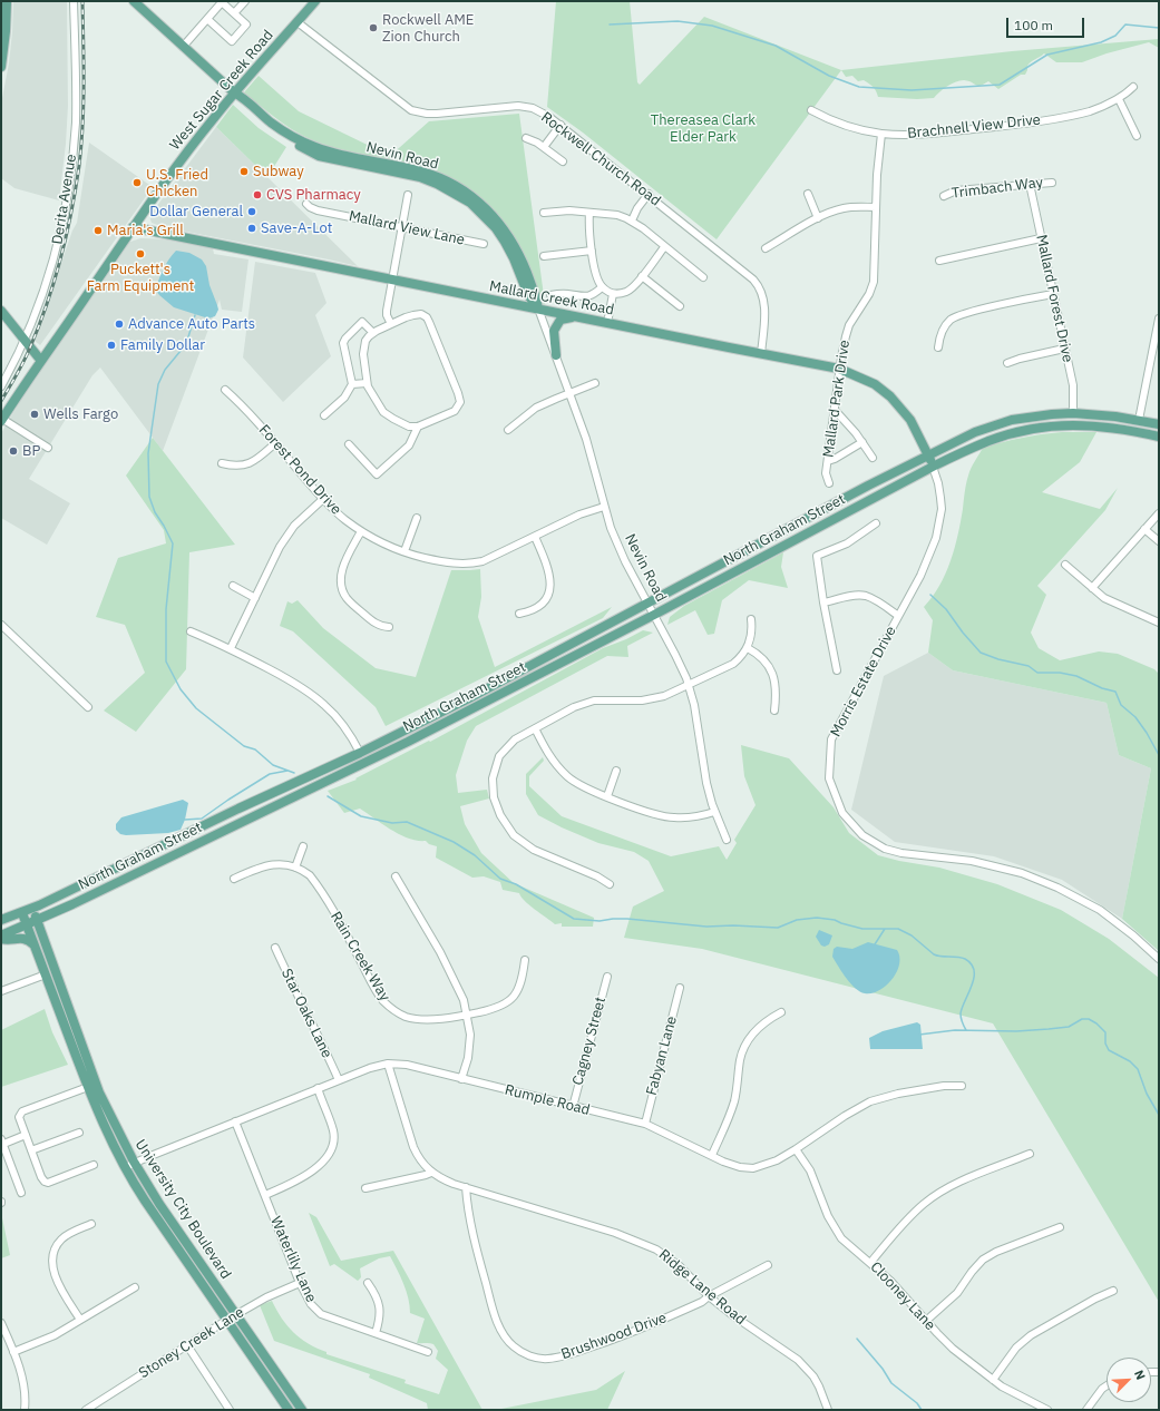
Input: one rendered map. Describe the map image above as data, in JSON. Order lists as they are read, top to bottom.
{
  "streets": {
    "main road": [
      "West Sugar Creek Road",
      "Nevin Road",
      "Mallard Creek Road",
      "North Graham Street",
      "University City Boulevard"
    ],
    "street": [
      "Brachnell View Drive",
      "Rockwell Church Road",
      "Trimbach Way",
      "Derita Avenue",
      "Mallard View Lane",
      "Mallard Forest Drive",
      "Mallard Park Drive",
      "Forest Pond Drive",
      "Morris Estate Drive",
      "Rain Creek Way",
      "Star Oaks Lane",
      "Cagney Street",
      "Fabyan Lane",
      "Rumple Road",
      "Waterlily Lane",
      "Ridge Lane Road",
      "Clooney Lane",
      "Brushwood Drive",
      "Stoney Creek Lane"
    ]
  },
  "crossings": [
    ["West Sugar Creek Road", "Nevin Road"],
    ["West Sugar Creek Road", "Rockwell Church Road"],
    ["West Sugar Creek Road", "Mallard Creek Road"],
    ["Brachnell View Drive", "Mallard Park Drive"],
    ["Nevin Road", "Mallard Creek Road"],
    ["Nevin Road", "Forest Pond Drive"],
    ["Nevin Road", "North Graham Street"],
    ["Rockwell Church Road", "Mallard Creek Road"],
    ["Trimbach Way", "Mallard Forest Drive"],
    ["Mallard Creek Road", "Mallard Park Drive"],
    ["Mallard Creek Road", "North Graham Street"],
    ["Mallard Creek Road", "Morris Estate Drive"],
    ["North Graham Street", "Morris Estate Drive"],
    ["North Graham Street", "University City Boulevard"],
    ["Star Oaks Lane", "Rumple Road"],
    ["Cagney Street", "Rumple Road"],
    ["Fabyan Lane", "Rumple Road"],
    ["Rumple Road", "University City Boulevard"],
    ["Rumple Road", "Waterlily Lane"],
    ["Rumple Road", "Clooney Lane"],
    ["University City Boulevard", "Stoney Creek Lane"],
    ["Waterlily Lane", "Stoney Creek Lane"],
    ["Ridge Lane Road", "Brushwood Drive"]
  ],
  "parks": ["Thereasea Clark Elder Park"],
  "places": [
    "Rockwell AME Zion Church",
    "Subway",
    "U.S. Fried Chicken",
    "CVS Pharmacy",
    "Dollar General",
    "Save-A-Lot",
    "Maria's Grill",
    "Puckett's Farm Equipment",
    "Advance Auto Parts",
    "Family Dollar",
    "Wells Fargo",
    "BP"
  ],
  "scale_bar": "100 m",
  "north": "top right"
}
